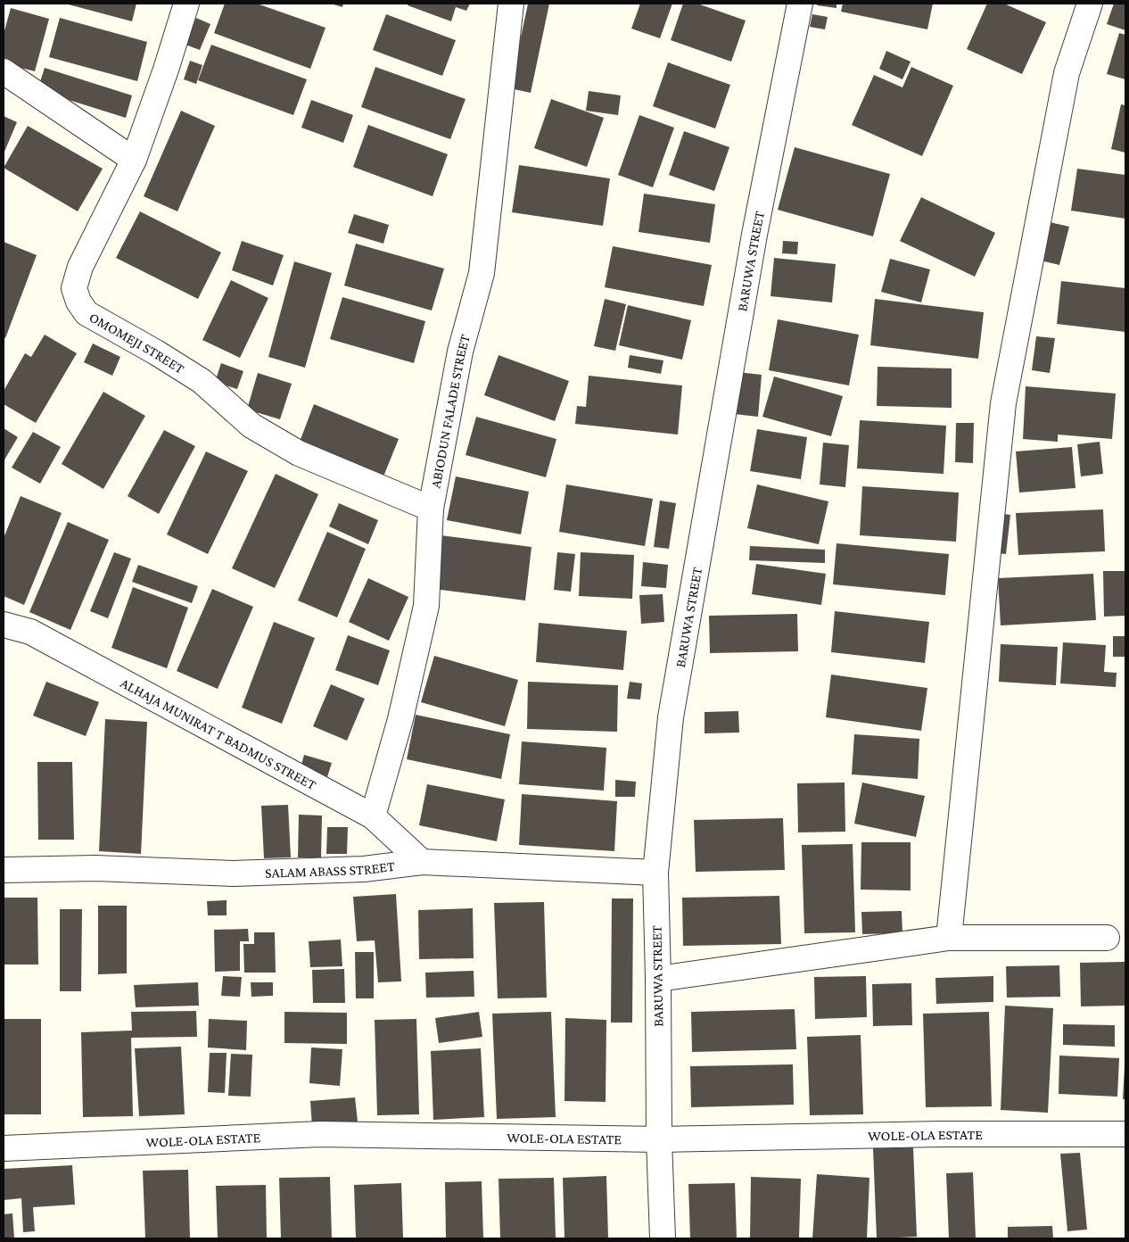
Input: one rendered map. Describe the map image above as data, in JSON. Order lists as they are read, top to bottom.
{
  "streets": {
    "street": [
      "BARUWA STREET",
      "OMOMEJI STREET",
      "ABIODUN FALADE STREET",
      "ALHAJA MUNIRAT T BADMUS STREET",
      "SALAM ABASS STREET",
      "WOLE-OLA ESTATE"
    ]
  },
  "crossings": [
    ["BARUWA STREET", "SALAM ABASS STREET"],
    ["BARUWA STREET", "WOLE-OLA ESTATE"],
    ["OMOMEJI STREET", "ABIODUN FALADE STREET"],
    ["ABIODUN FALADE STREET", "ALHAJA MUNIRAT T BADMUS STREET"],
    ["ALHAJA MUNIRAT T BADMUS STREET", "SALAM ABASS STREET"]
  ]
}
